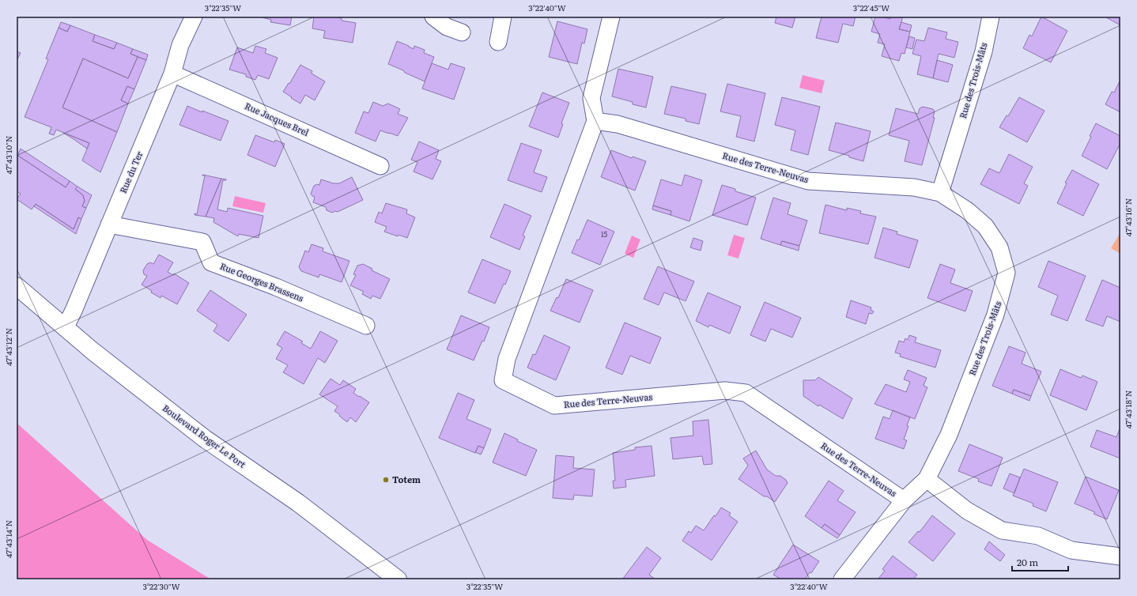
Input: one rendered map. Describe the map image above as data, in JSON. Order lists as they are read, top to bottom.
{
  "streets": {
    "street": [
      "Rue des Trois-Mâts",
      "Rue Jacques Brel",
      "Rue des Terre-Neuvas",
      "Rue du Ter",
      "Rue Georges Brassens",
      "Boulevard Roger Le Port"
    ]
  },
  "crossings": [
    ["Rue des Trois-Mâts", "Rue des Terre-Neuvas"],
    ["Rue Jacques Brel", "Rue du Ter"],
    ["Rue du Ter", "Rue Georges Brassens"],
    ["Rue du Ter", "Boulevard Roger Le Port"]
  ],
  "places": ["Totem"],
  "house_numbers": ["15"],
  "scale_bar": "20 m",
  "coordinates": [
    "3°22'35\"W",
    "3°22'40\"W",
    "3°22'45\"W",
    "47°43'10\"N",
    "47°43'16\"N",
    "47°43'12\"N",
    "47°43'18\"N",
    "47°43'14\"N",
    "3°22'30\"W"
  ]
}
